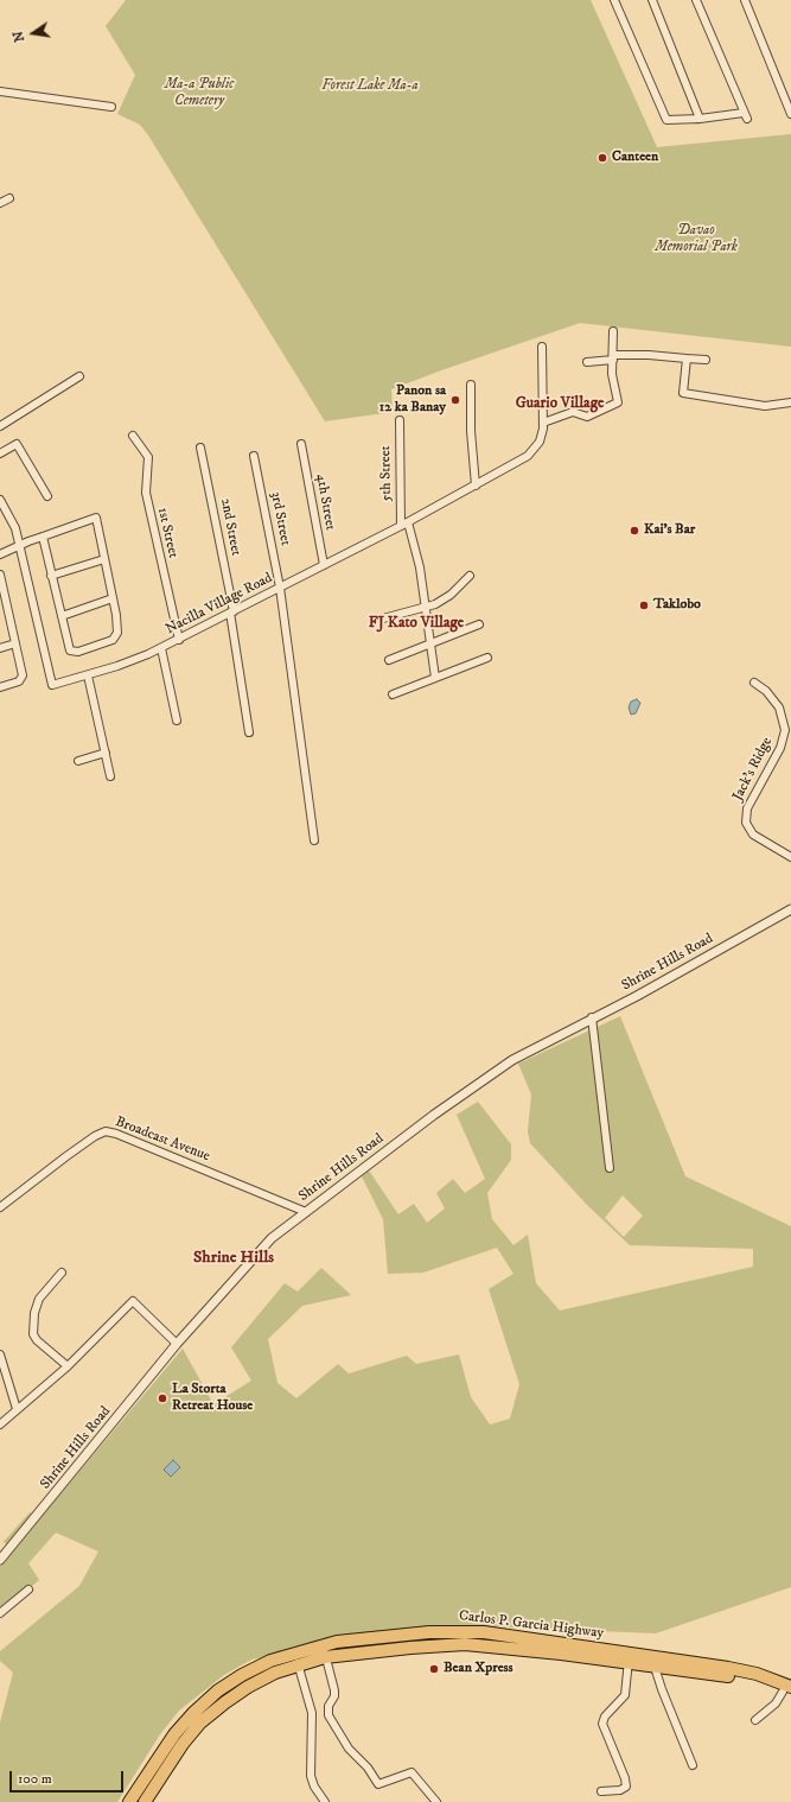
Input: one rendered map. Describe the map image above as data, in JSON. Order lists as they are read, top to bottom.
{
  "streets": {
    "highway": ["Carlos P. Garcia Highway"],
    "street": [
      "5th Street",
      "4th Street",
      "3rd Street",
      "2nd Street",
      "1st Street",
      "Nacilla Village Road",
      "Jack's Ridge",
      "Shrine Hills Road",
      "Broadcast Avenue"
    ]
  },
  "crossings": [
    ["5th Street", "Nacilla Village Road"],
    ["4th Street", "Nacilla Village Road"],
    ["3rd Street", "Nacilla Village Road"],
    ["2nd Street", "Nacilla Village Road"],
    ["1st Street", "Nacilla Village Road"],
    ["Shrine Hills Road", "Broadcast Avenue"]
  ],
  "districts": ["Guario Village", "FJ Kato Village", "Shrine Hills"],
  "parks": ["Ma-a Public Cemetery", "Forest Lake Ma-a", "Davao Memorial Park"],
  "places": [
    "Canteen",
    "Panon sa 12 ka Banay",
    "Kai's Bar",
    "Taklobo",
    "La Storta Retreat House",
    "Bean Xpress"
  ],
  "scale_bar": "100 m",
  "north": "left"
}
